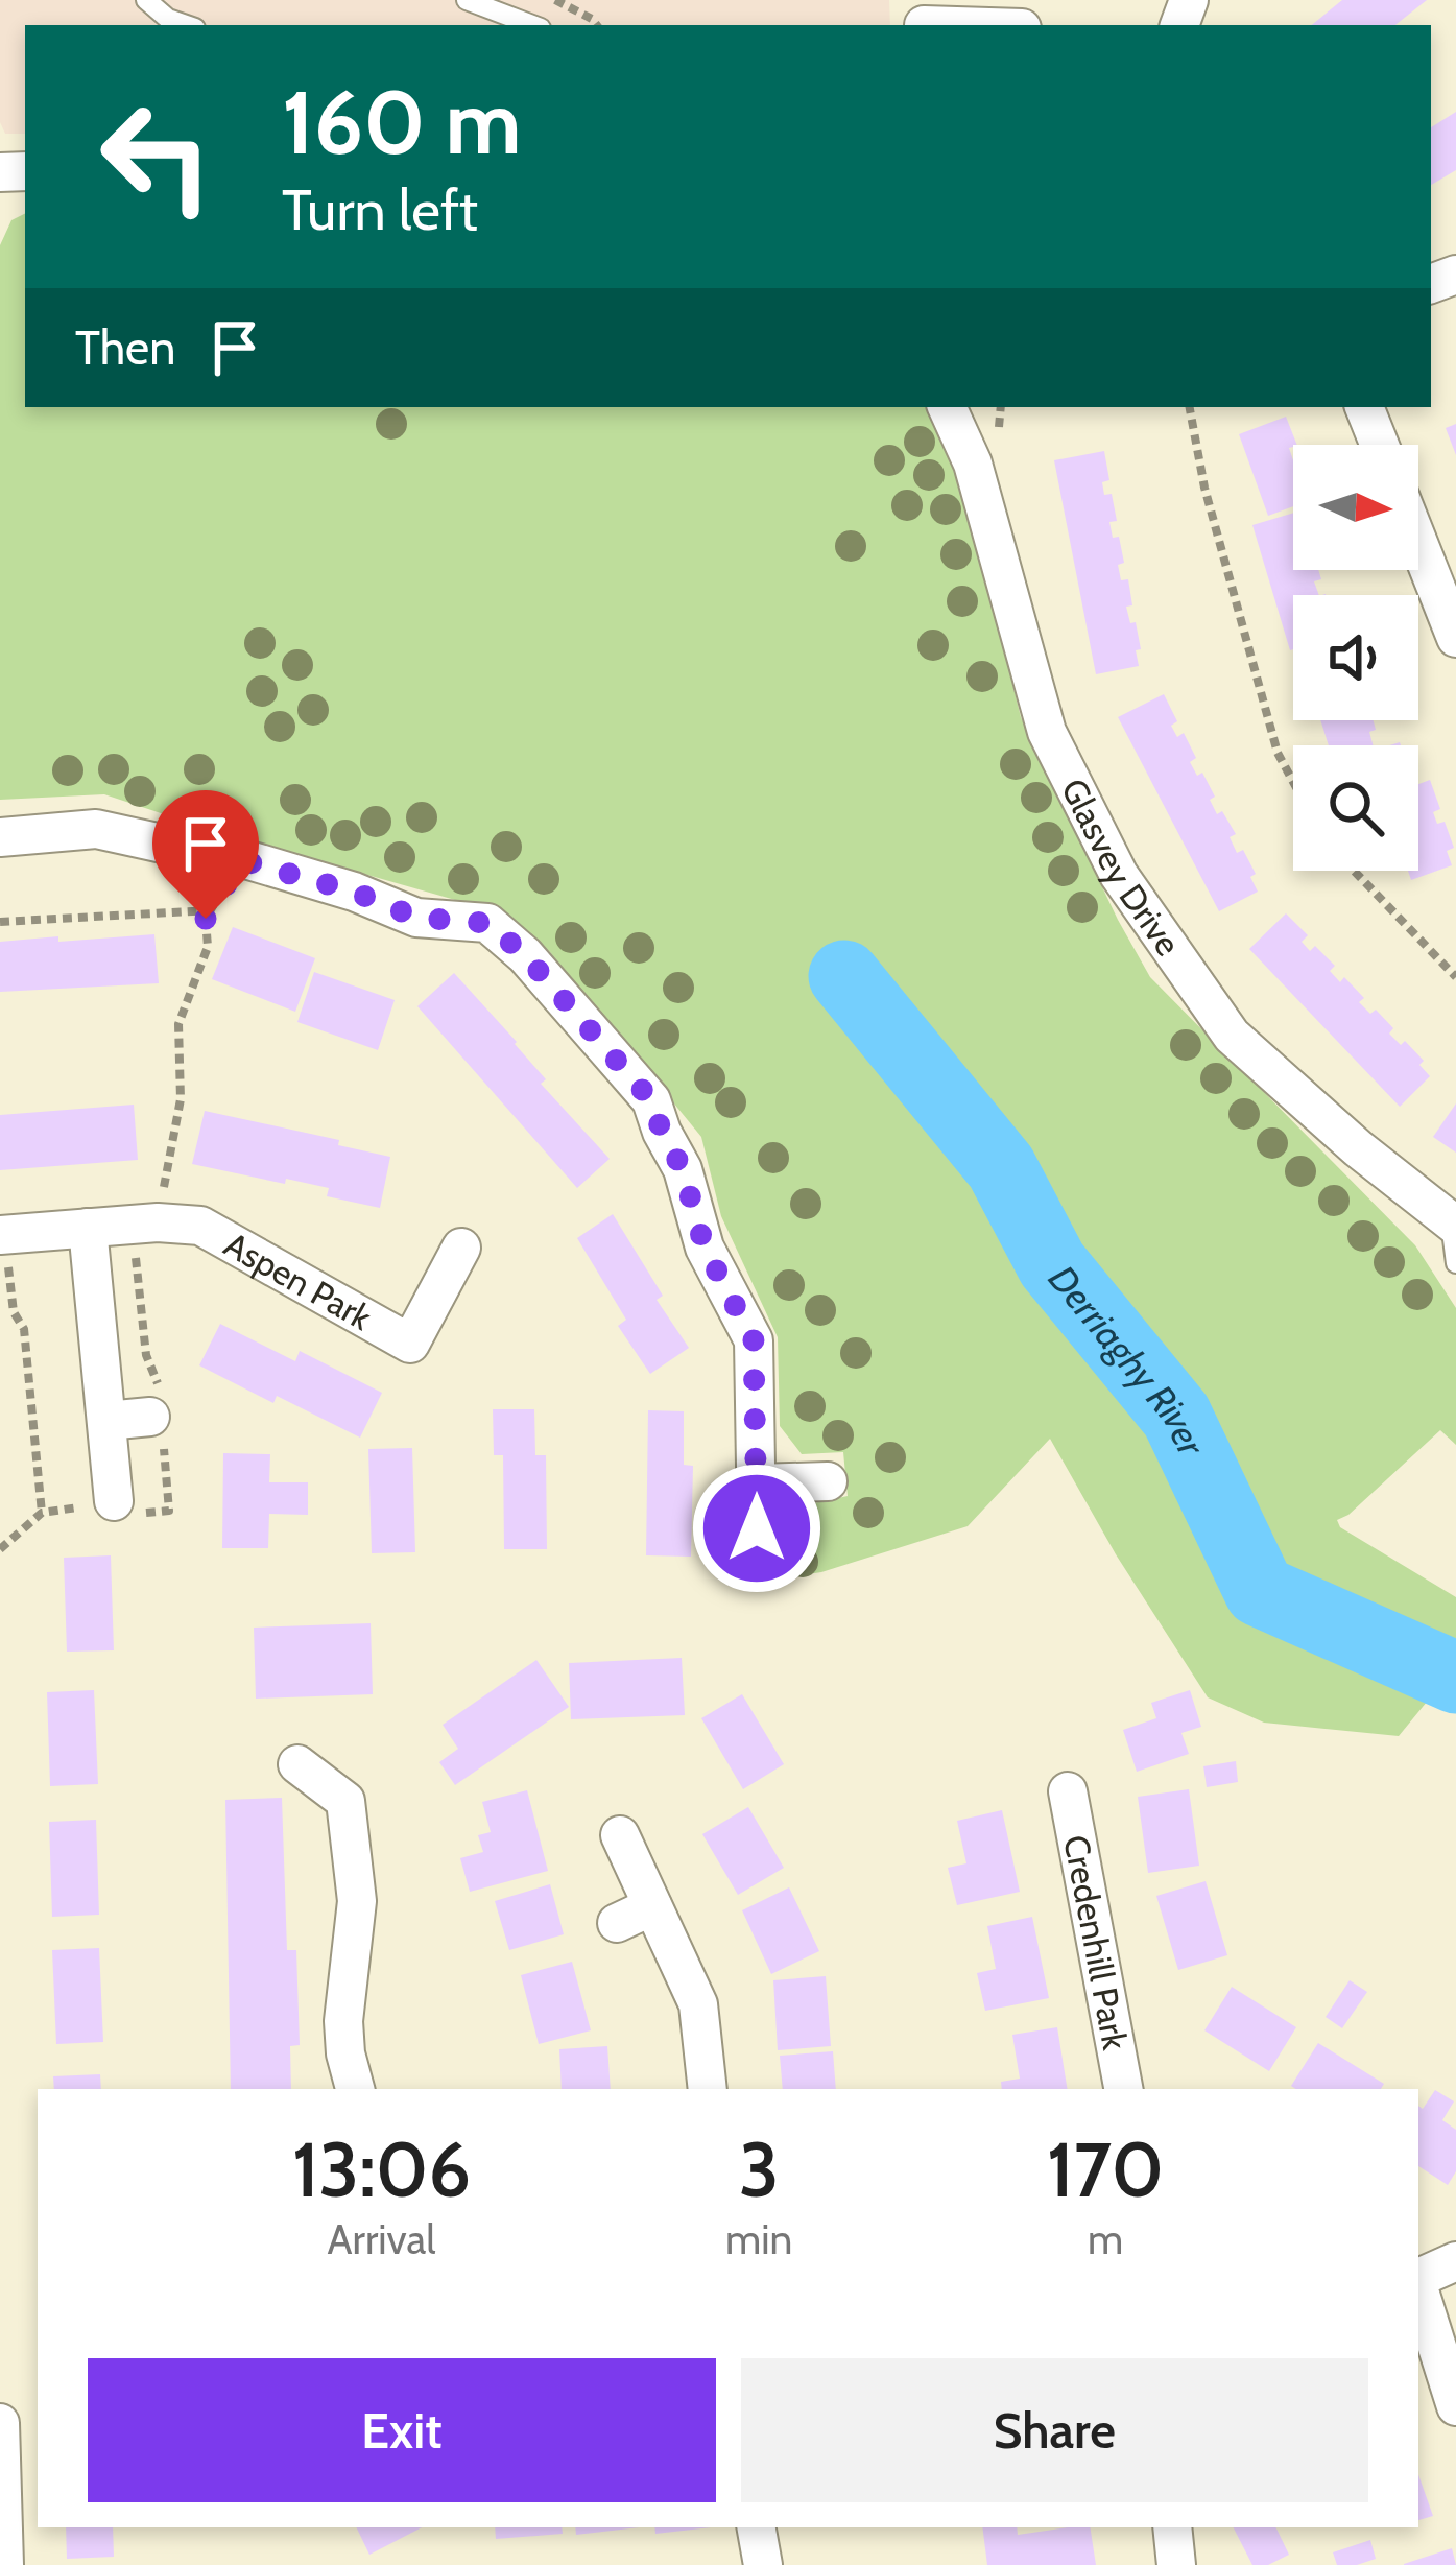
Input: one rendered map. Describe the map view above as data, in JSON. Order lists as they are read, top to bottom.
{
  "streets": {
    "street": ["Glasvey Drive", "Aspen Park", "Credenhill Park"]
  },
  "water": ["Derriaghy River"],
  "north": "right",
  "page": {
    "turn": ["160 m", "Turn left"],
    "then": "Then",
    "eta": [
      "13:06",
      "Arrival",
      "3",
      "min",
      "170",
      "m"
    ],
    "buttons": ["Exit", "Share"]
  }
}
